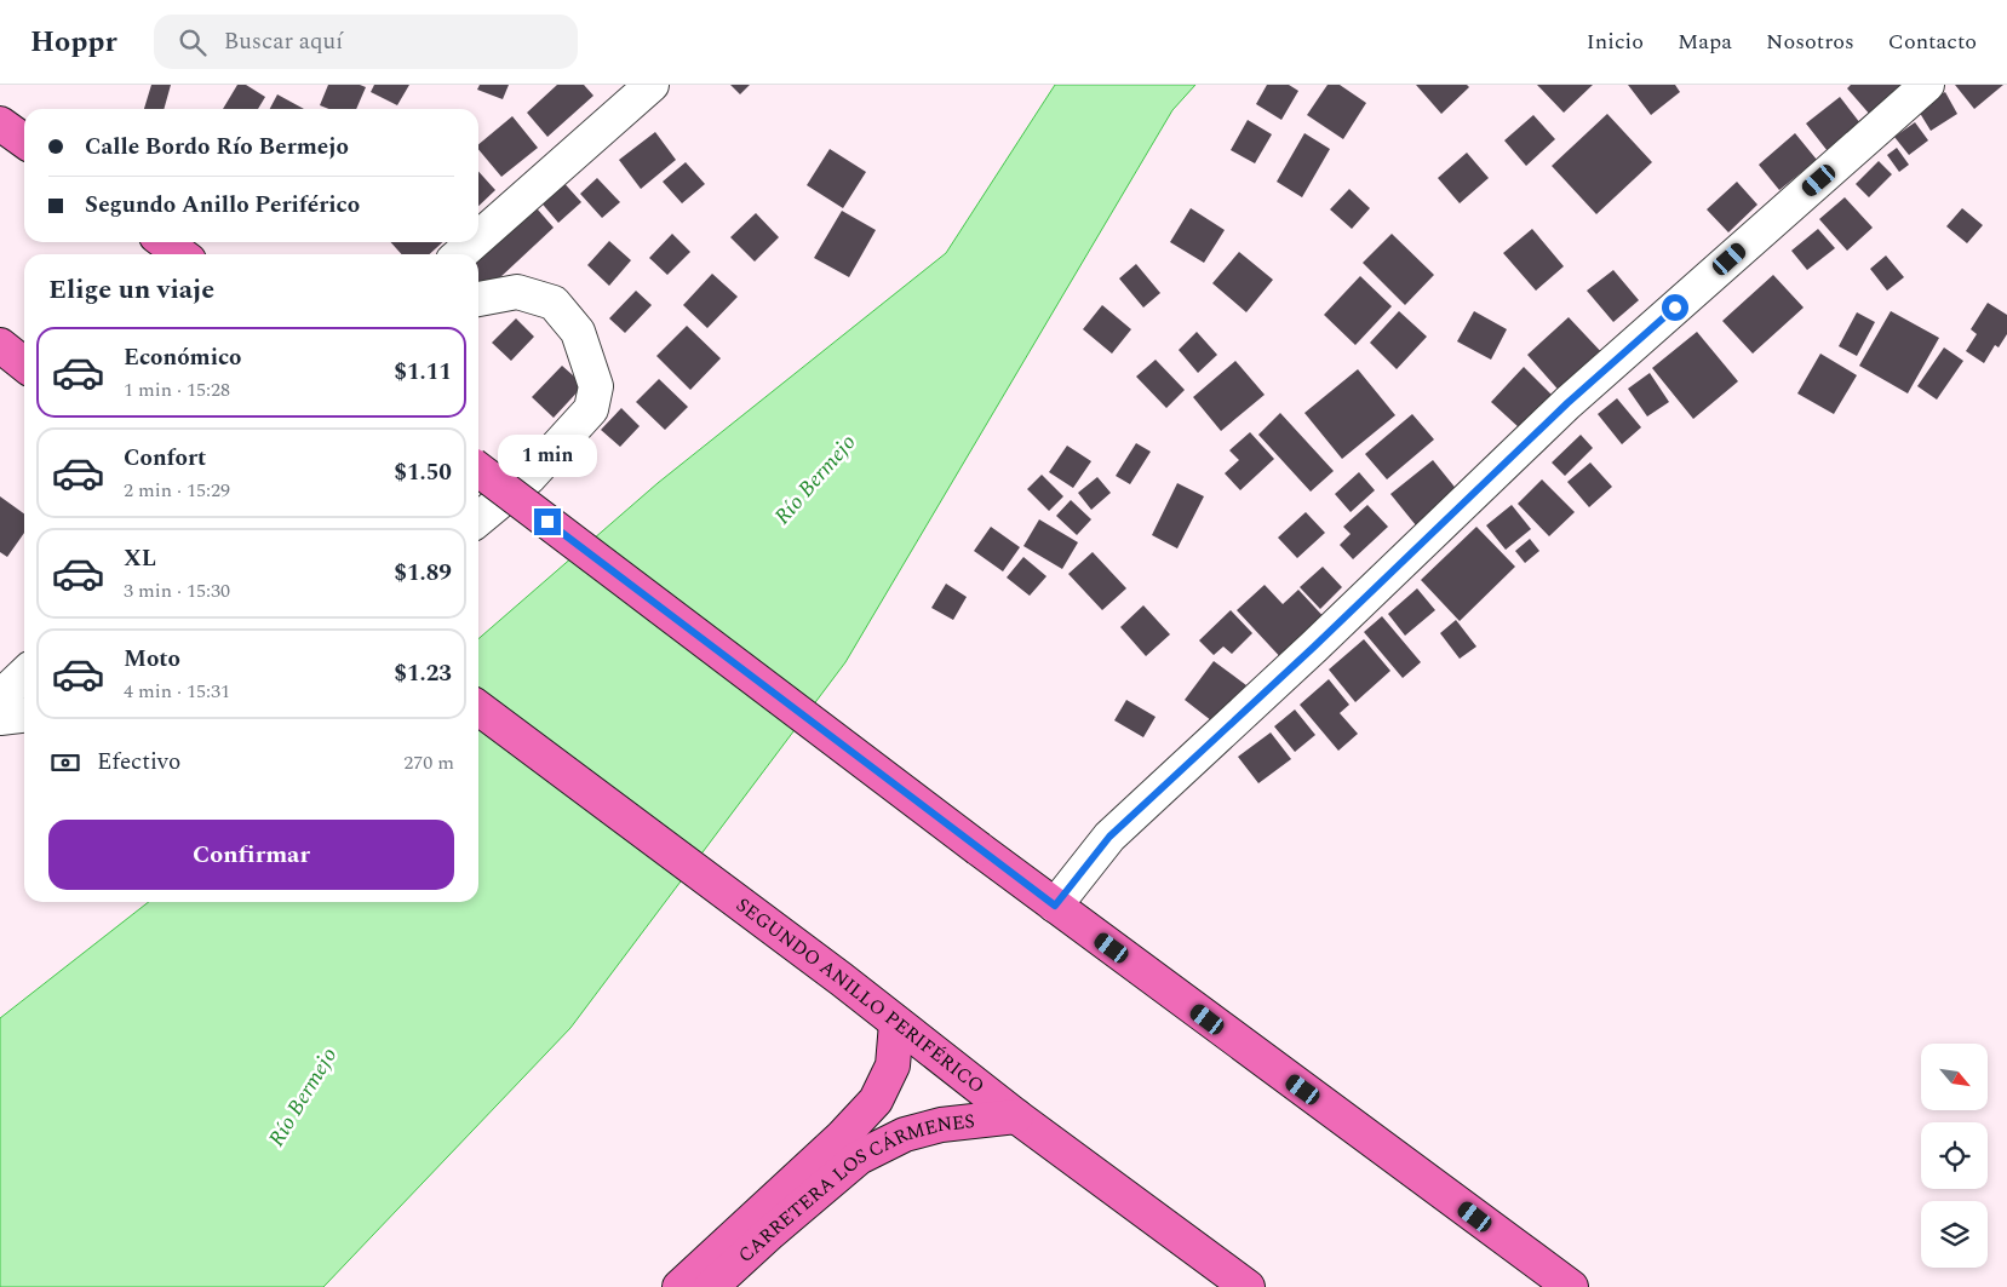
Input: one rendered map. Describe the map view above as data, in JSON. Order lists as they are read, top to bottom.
{
  "streets": {
    "main road": ["SEGUNDO ANILLO PERIFÉRICO", "CARRETERA LOS CÁRMENES"]
  },
  "crossings": [
    ["SEGUNDO ANILLO PERIFÉRICO", "CARRETERA LOS CÁRMENES"]
  ],
  "water": ["Río Bermejo"],
  "north": "bottom right",
  "page": {
    "header": "Hoppr",
    "search": "Buscar aquí",
    "nav": [
      "Inicio",
      "Mapa",
      "Nosotros",
      "Contacto"
    ],
    "banner": ["Calle Bordo Río Bermejo", "Segundo Anillo Periférico"],
    "heading": "Elige un viaje",
    "list": [
      {
        "name": "Económico",
        "note": "1 min · 15:28",
        "value": "$1.11"
      },
      {
        "name": "Confort",
        "note": "2 min · 15:29",
        "value": "$1.50"
      },
      {
        "name": "XL",
        "note": "3 min · 15:30",
        "value": "$1.89"
      },
      {
        "name": "Moto",
        "note": "4 min · 15:31",
        "value": "$1.23"
      }
    ],
    "bubble": "1 min",
    "pay": ["Efectivo", "270 m"],
    "buttons": "Confirmar"
  }
}
